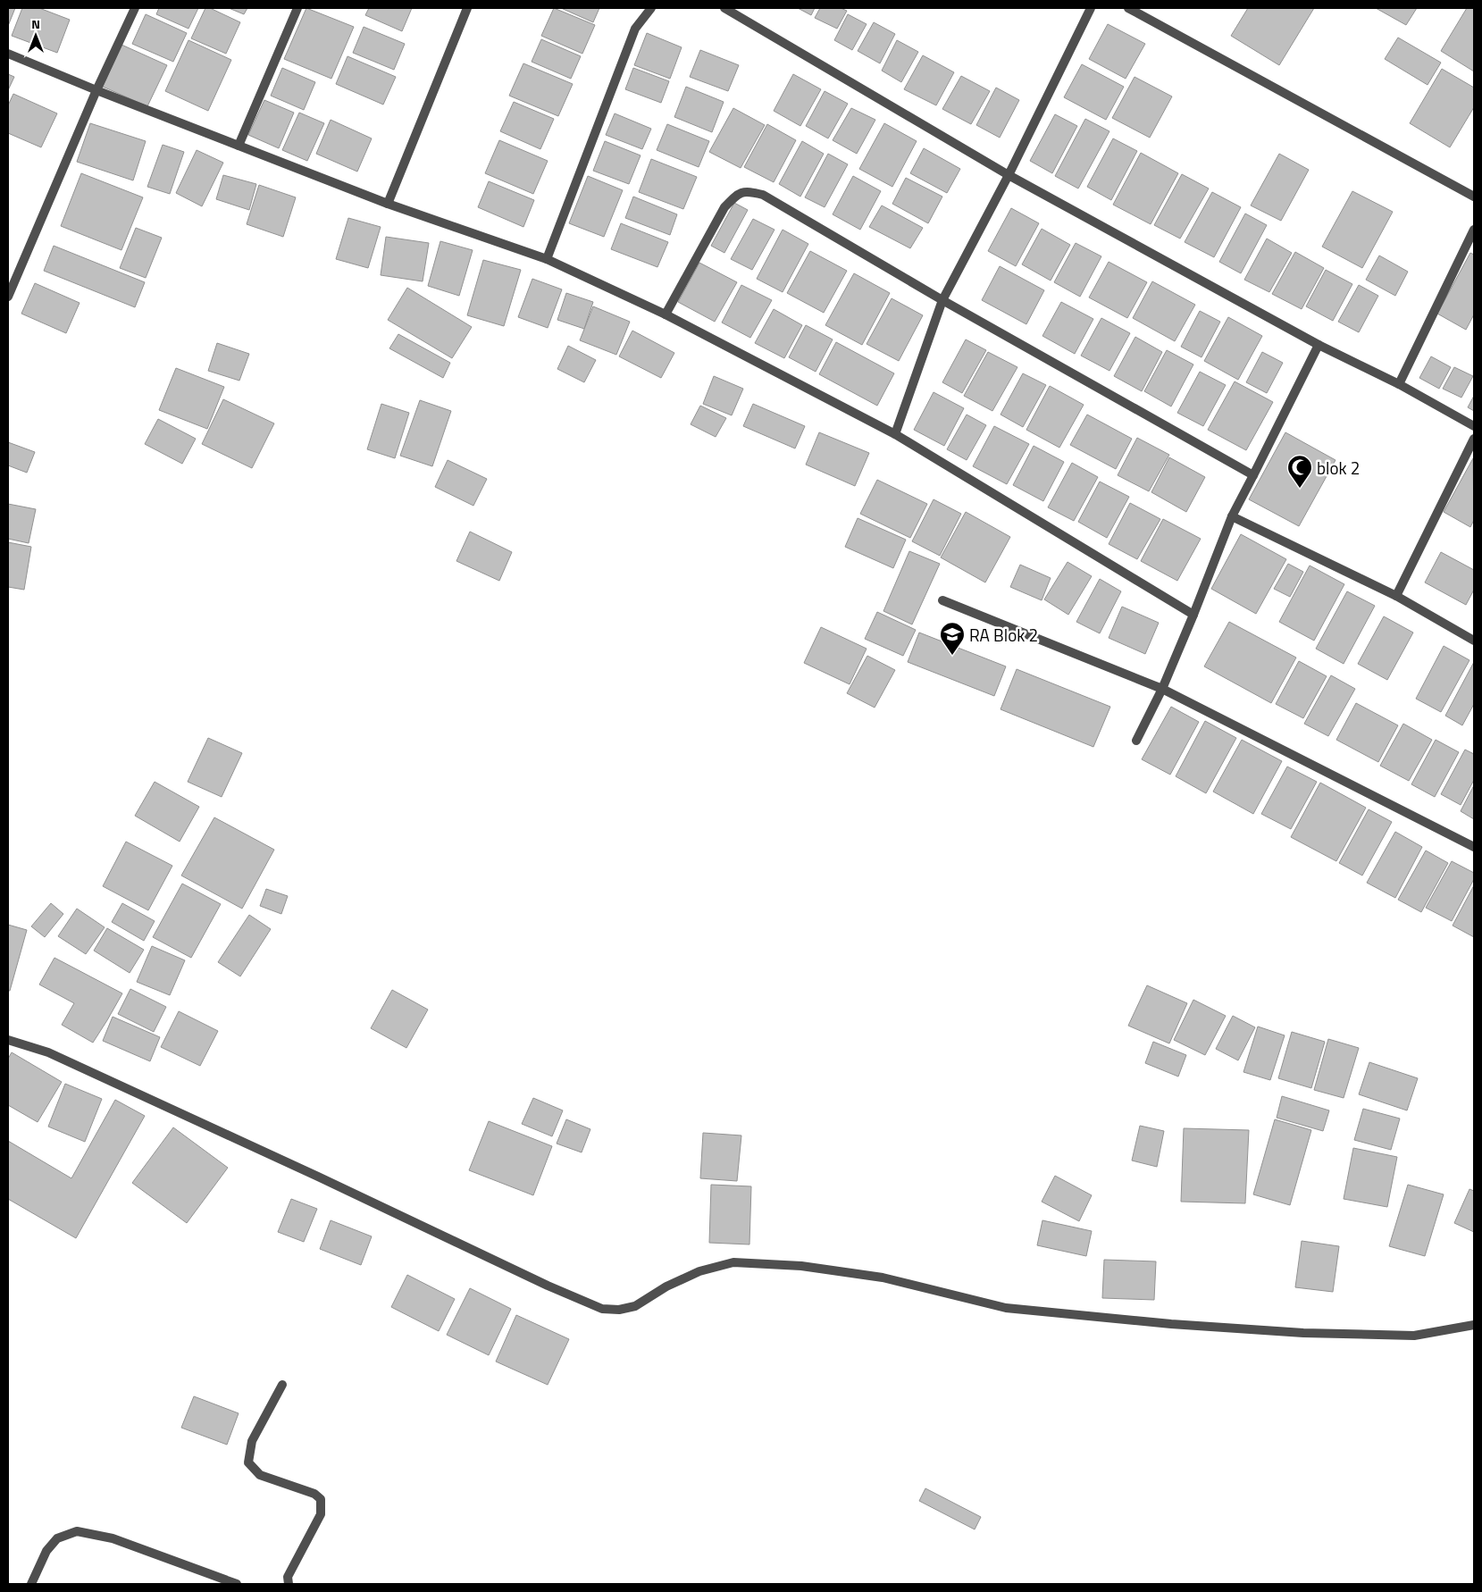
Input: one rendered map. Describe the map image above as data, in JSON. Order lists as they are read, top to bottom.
{
  "places": {
    "mosque": ["blok 2"],
    "school or university": ["RA Blok 2"]
  },
  "north": "top"
}
